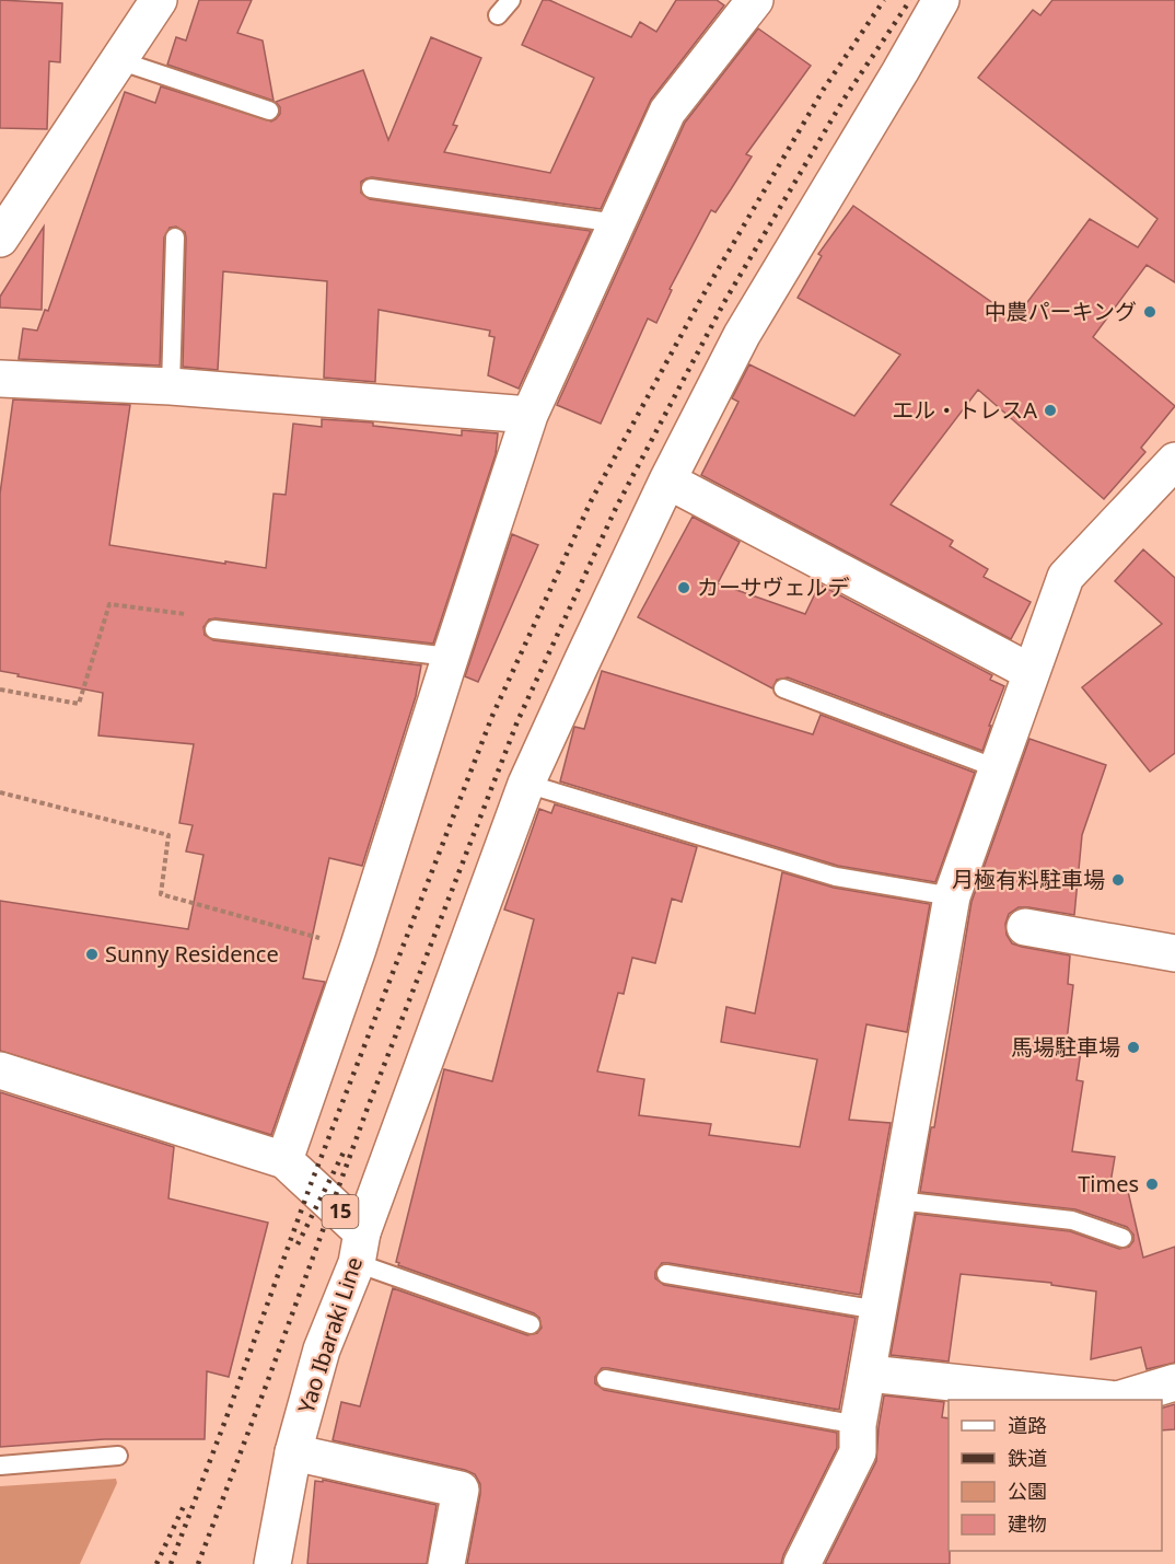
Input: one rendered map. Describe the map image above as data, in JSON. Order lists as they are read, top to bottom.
{
  "streets": {
    "street": ["15", "Yao Ibaraki Line"]
  },
  "places": [
    "中農パーキング",
    "エル・トレスA",
    "カーサヴェルデ",
    "月極有料駐車場",
    "Sunny Residence",
    "馬場駐車場",
    "Times"
  ],
  "legend": [
    "道路",
    "鉄道",
    "公園",
    "建物"
  ]
}
